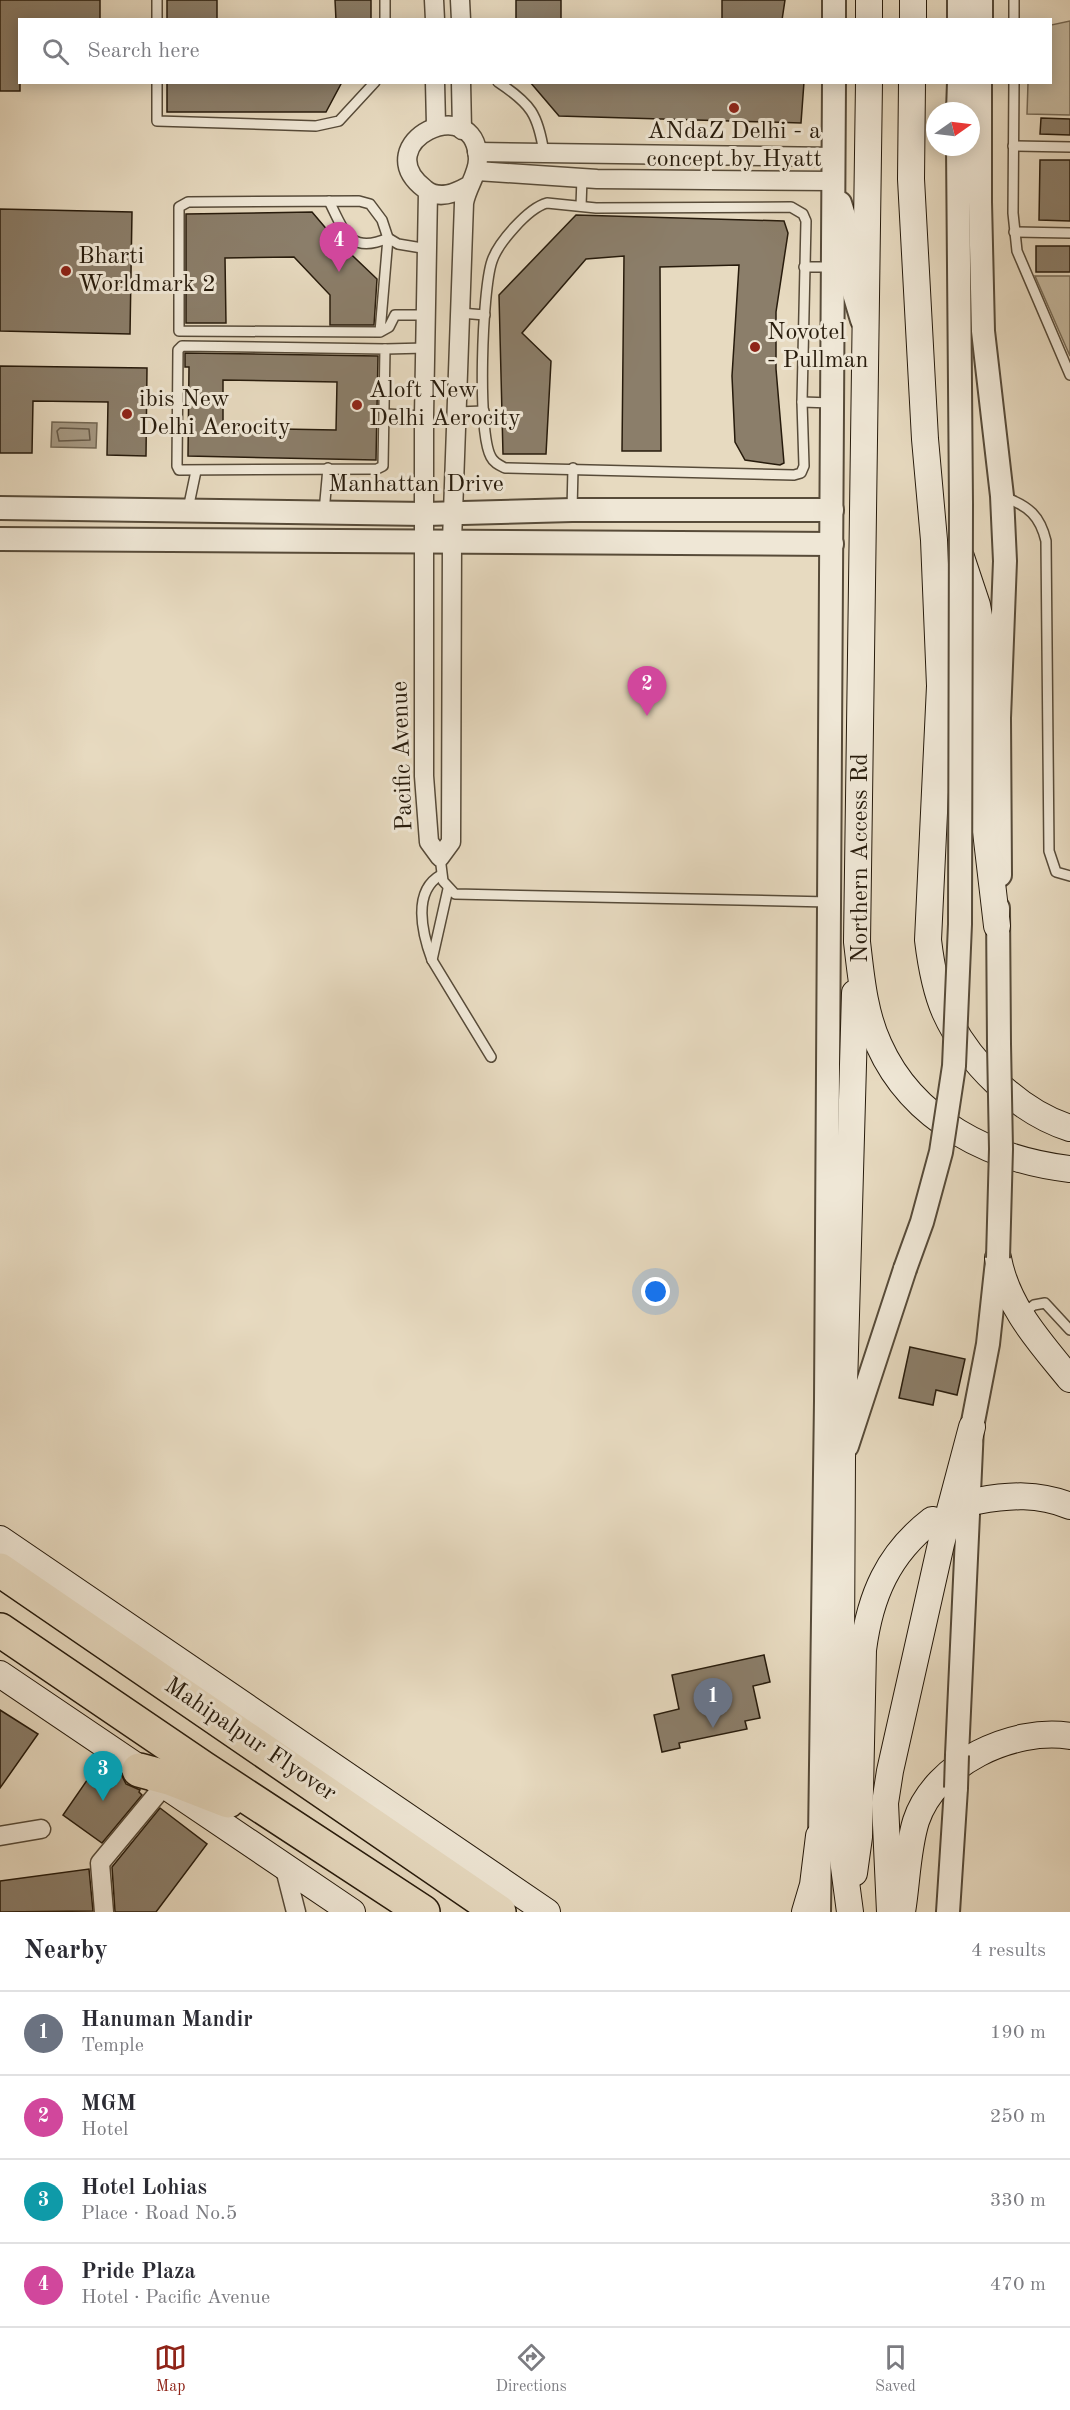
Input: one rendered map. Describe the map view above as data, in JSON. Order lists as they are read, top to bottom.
{
  "streets": {
    "highway": ["Mahipalpur Flyover"],
    "main road": ["Northern Access Rd"],
    "street": ["Manhattan Drive", "Pacific Avenue"]
  },
  "crossings": [
    ["Manhattan Drive", "Pacific Avenue"]
  ],
  "places": [
    "ANdaZ Delhi - a concept by Hyatt",
    "Bharti Worldmark 2",
    "Novotel - Pullman",
    "Aloft New Delhi Aerocity",
    "ibis New Delhi Aerocity"
  ],
  "north": "right",
  "page": {
    "search": "Search here",
    "pins": [
      "4",
      "2",
      "1",
      "3"
    ],
    "heading": ["Nearby", "4 results"],
    "list": [
      {
        "mark": "1",
        "name": "Hanuman Mandir",
        "note": "Temple",
        "value": "190 m"
      },
      {
        "mark": "2",
        "name": "MGM",
        "note": "Hotel",
        "value": "250 m"
      },
      {
        "mark": "3",
        "name": "Hotel Lohias",
        "note": "Place · Road No.5",
        "value": "330 m"
      },
      {
        "mark": "4",
        "name": "Pride Plaza",
        "note": "Hotel · Pacific Avenue",
        "value": "470 m"
      }
    ],
    "nav": ["Map", "Directions", "Saved"]
  }
}
